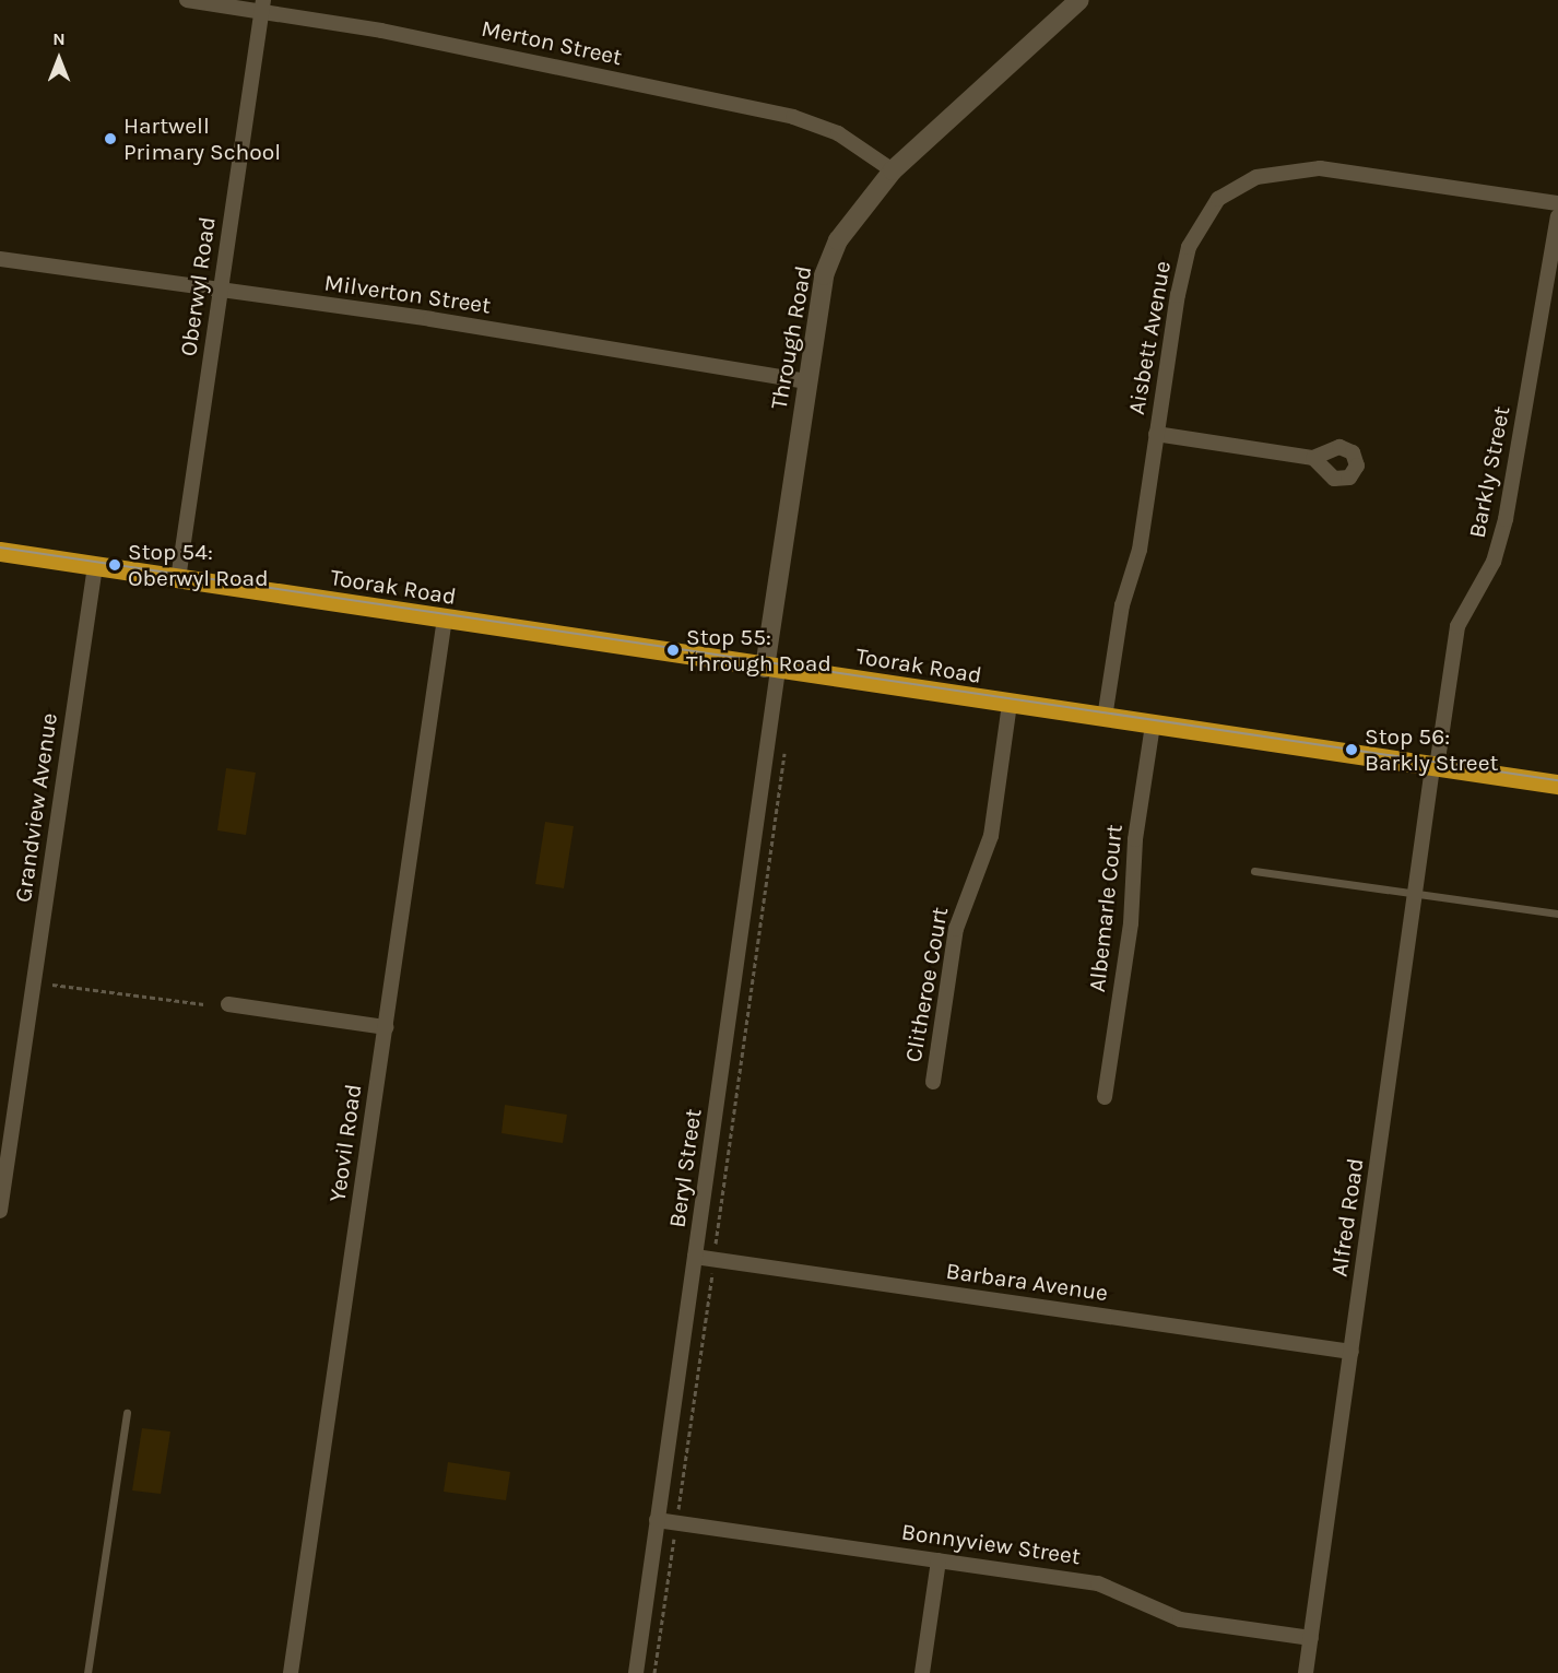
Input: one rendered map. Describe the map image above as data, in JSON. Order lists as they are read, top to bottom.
{
  "streets": {
    "highway": ["Toorak Road"],
    "street": [
      "Merton Street",
      "Oberwyl Road",
      "Milverton Street",
      "Through Road",
      "Aisbett Avenue",
      "Barkly Street",
      "Grandview Avenue",
      "Albemarle Court",
      "Clitheroe Court",
      "Yeovil Road",
      "Beryl Street",
      "Alfred Road",
      "Barbara Avenue",
      "Bonnyview Street"
    ]
  },
  "crossings": [
    ["Merton Street", "Oberwyl Road"],
    ["Merton Street", "Through Road"],
    ["Oberwyl Road", "Milverton Street"],
    ["Oberwyl Road", "Toorak Road"],
    ["Milverton Street", "Through Road"],
    ["Through Road", "Toorak Road"],
    ["Through Road", "Beryl Street"],
    ["Aisbett Avenue", "Toorak Road"],
    ["Barkly Street", "Toorak Road"],
    ["Barkly Street", "Alfred Road"],
    ["Toorak Road", "Grandview Avenue"],
    ["Toorak Road", "Albemarle Court"],
    ["Toorak Road", "Clitheroe Court"],
    ["Toorak Road", "Yeovil Road"],
    ["Toorak Road", "Beryl Street"],
    ["Toorak Road", "Alfred Road"],
    ["Beryl Street", "Barbara Avenue"],
    ["Beryl Street", "Bonnyview Street"],
    ["Alfred Road", "Barbara Avenue"],
    ["Alfred Road", "Bonnyview Street"]
  ],
  "places": [
    "Hartwell Primary School",
    "Stop 54: Oberwyl Road",
    "Stop 55: Through Road",
    "Stop 56: Barkly Street"
  ],
  "north": "top"
}
